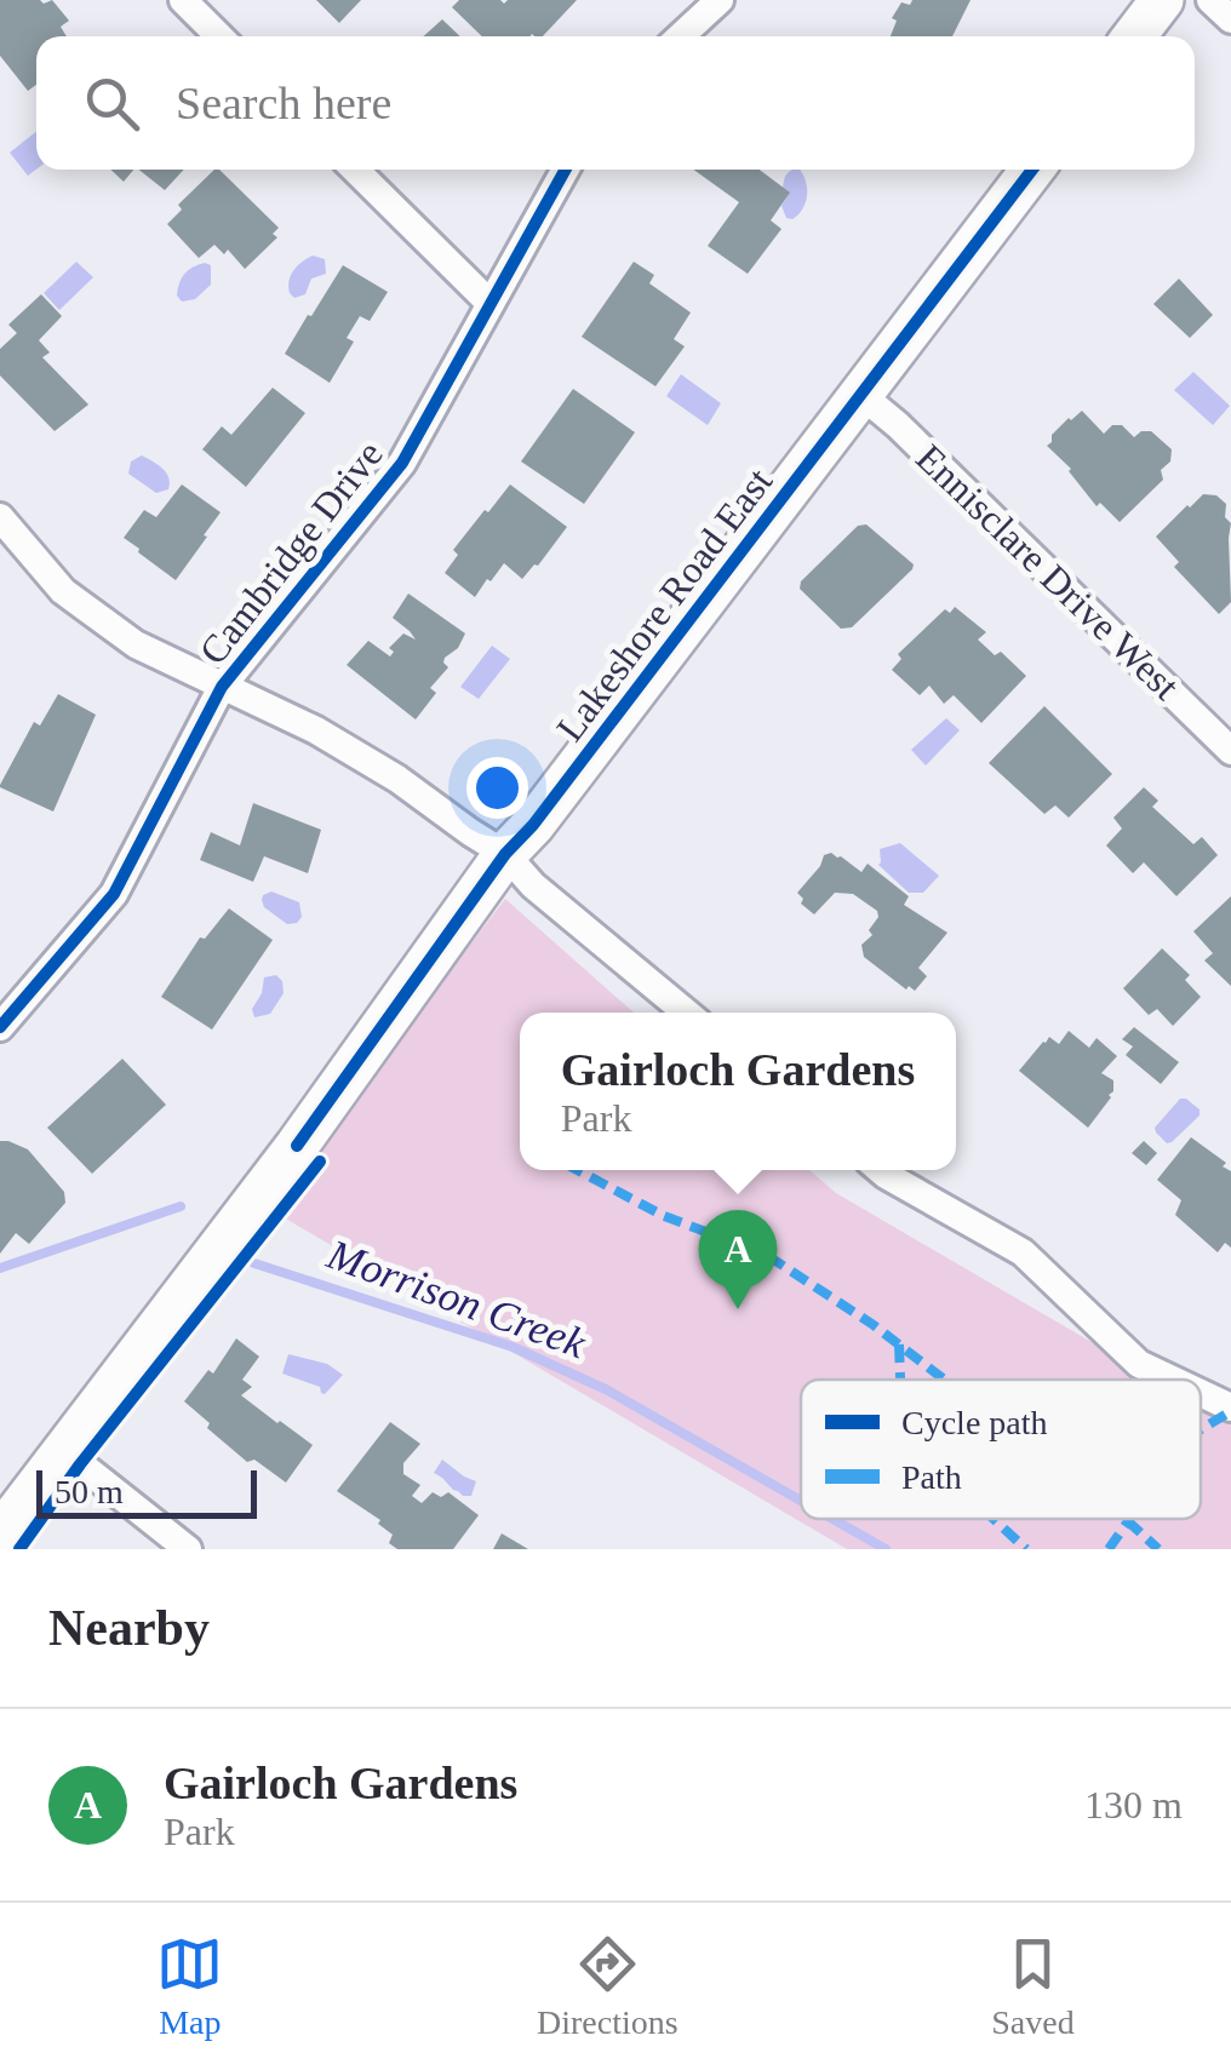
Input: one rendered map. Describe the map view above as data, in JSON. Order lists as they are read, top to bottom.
{
  "streets": {
    "main road": ["Lakeshore Road East"],
    "street": ["Cambridge Drive", "Ennisclare Drive West"]
  },
  "crossings": [
    ["Ennisclare Drive West", "Lakeshore Road East"]
  ],
  "water": ["Morrison Creek"],
  "legend": ["Cycle path", "Path"],
  "scale_bar": "50 m",
  "page": {
    "search": "Search here",
    "popup": ["Gairloch Gardens", "Park"],
    "pins": "A",
    "scale": "50 m",
    "heading": "Nearby",
    "list": [
      {
        "mark": "A",
        "name": "Gairloch Gardens",
        "note": "Park",
        "value": "130 m"
      }
    ],
    "nav": ["Map", "Directions", "Saved"]
  }
}
